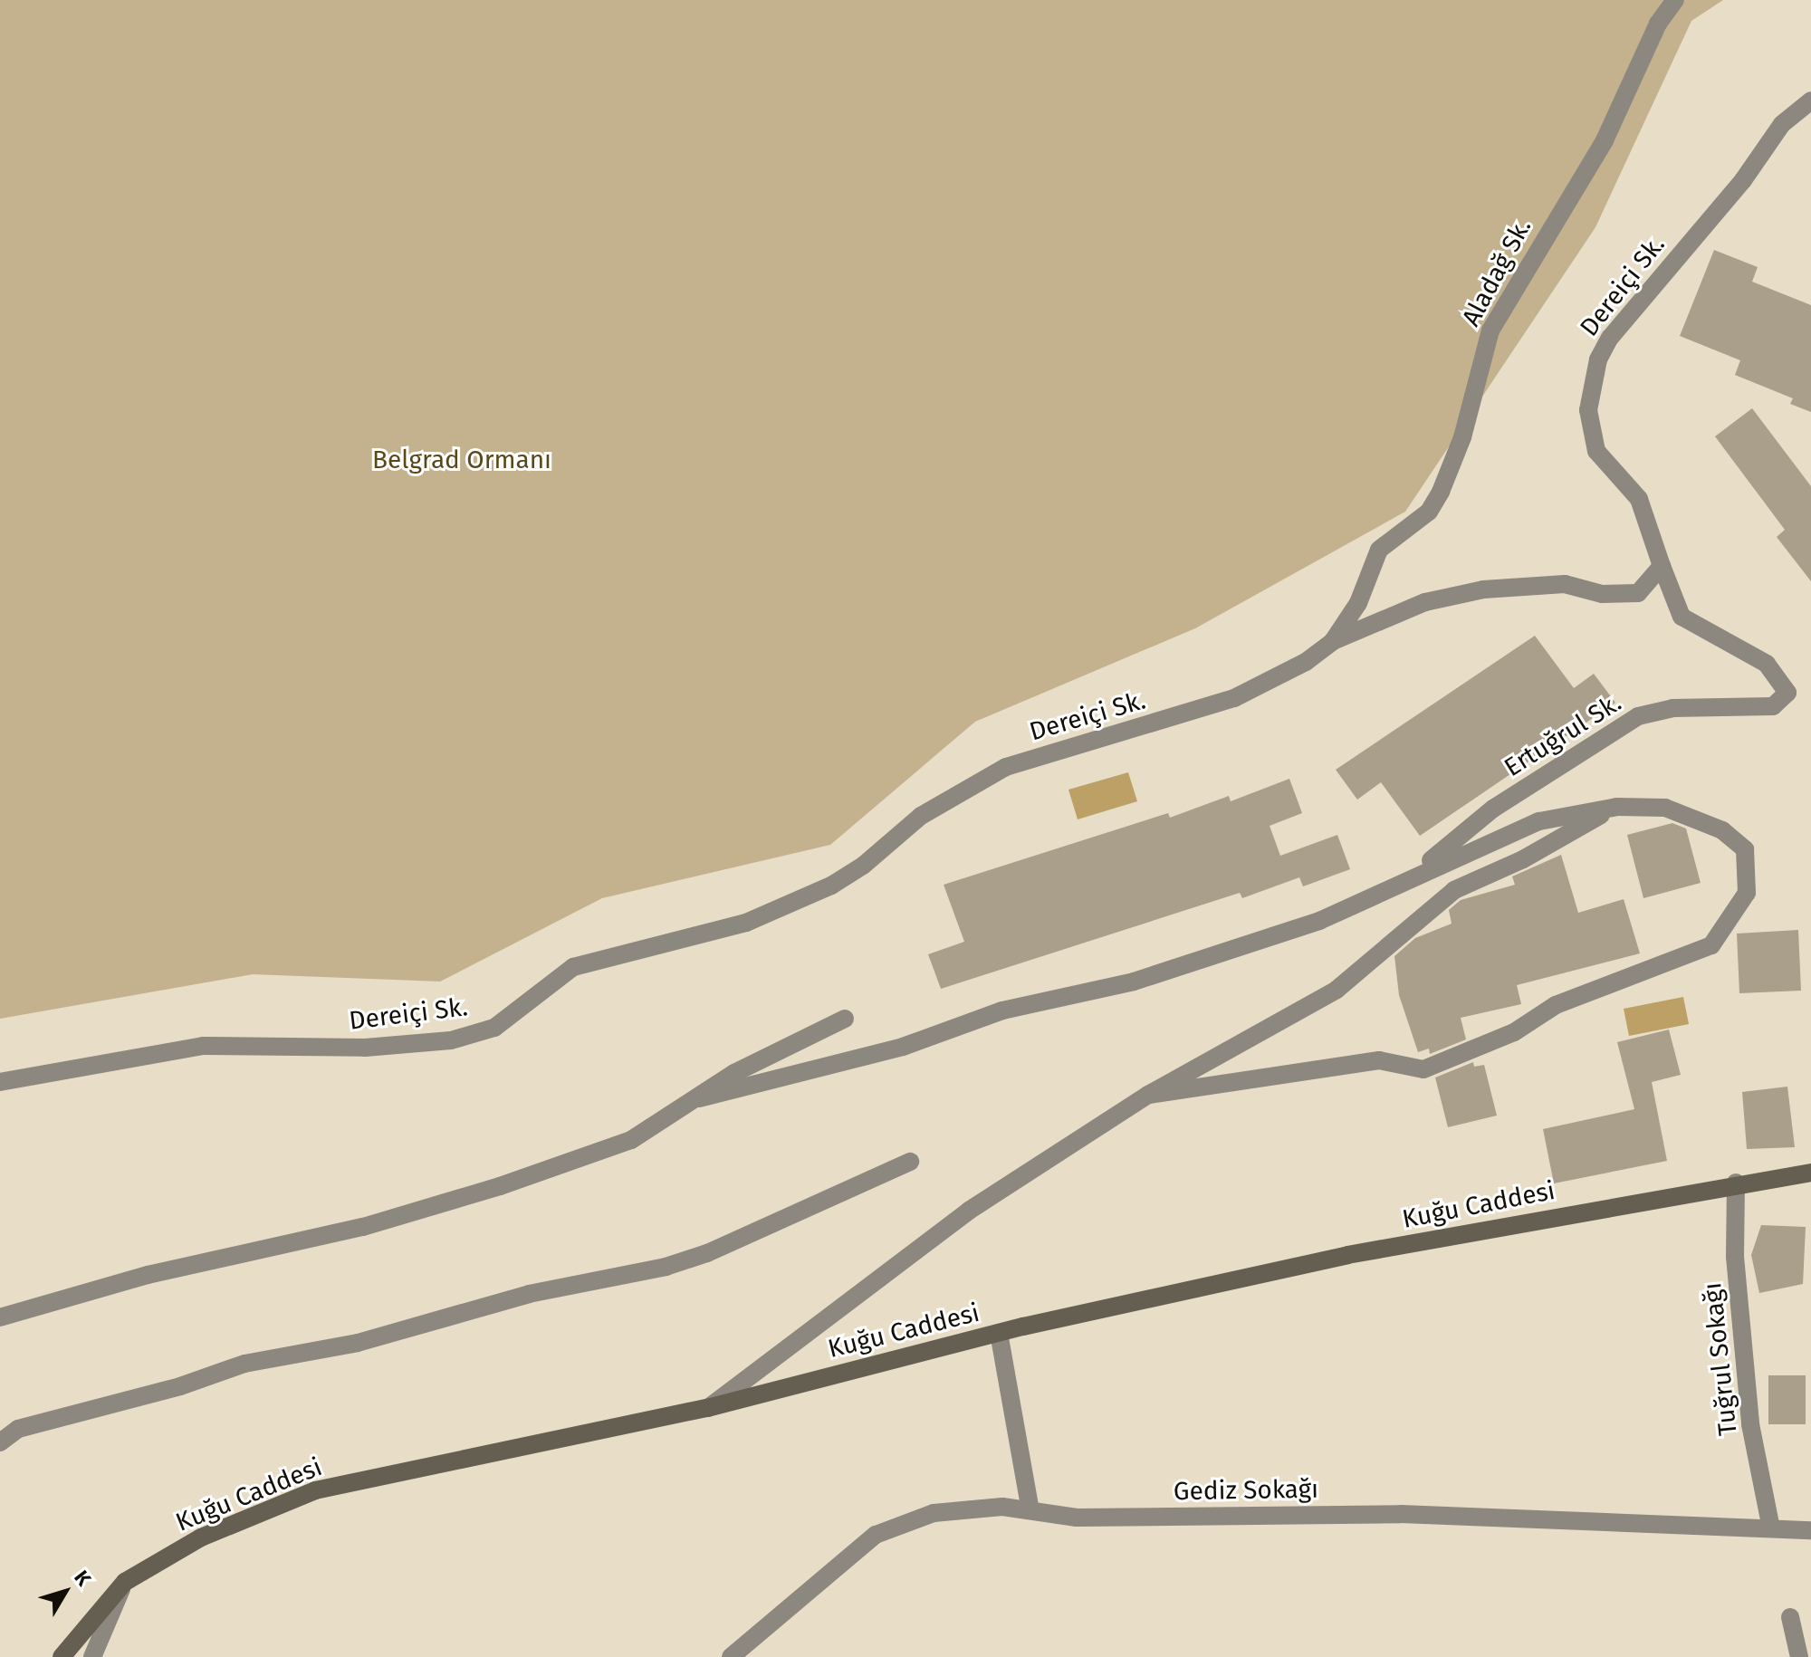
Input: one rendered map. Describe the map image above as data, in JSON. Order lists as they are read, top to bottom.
{
  "streets": {
    "street": [
      "Aladağ Sk.",
      "Dereiçi Sk.",
      "Ertuğrul Sk.",
      "Kuğu Caddesi",
      "Tuğrul Sokağı",
      "Gediz Sokağı"
    ]
  },
  "crossings": [
    ["Aladağ Sk.", "Dereiçi Sk."],
    ["Dereiçi Sk.", "Ertuğrul Sk."],
    ["Kuğu Caddesi", "Tuğrul Sokağı"],
    ["Tuğrul Sokağı", "Gediz Sokağı"]
  ],
  "parks": ["Belgrad Ormanı"],
  "north": "top right"
}
